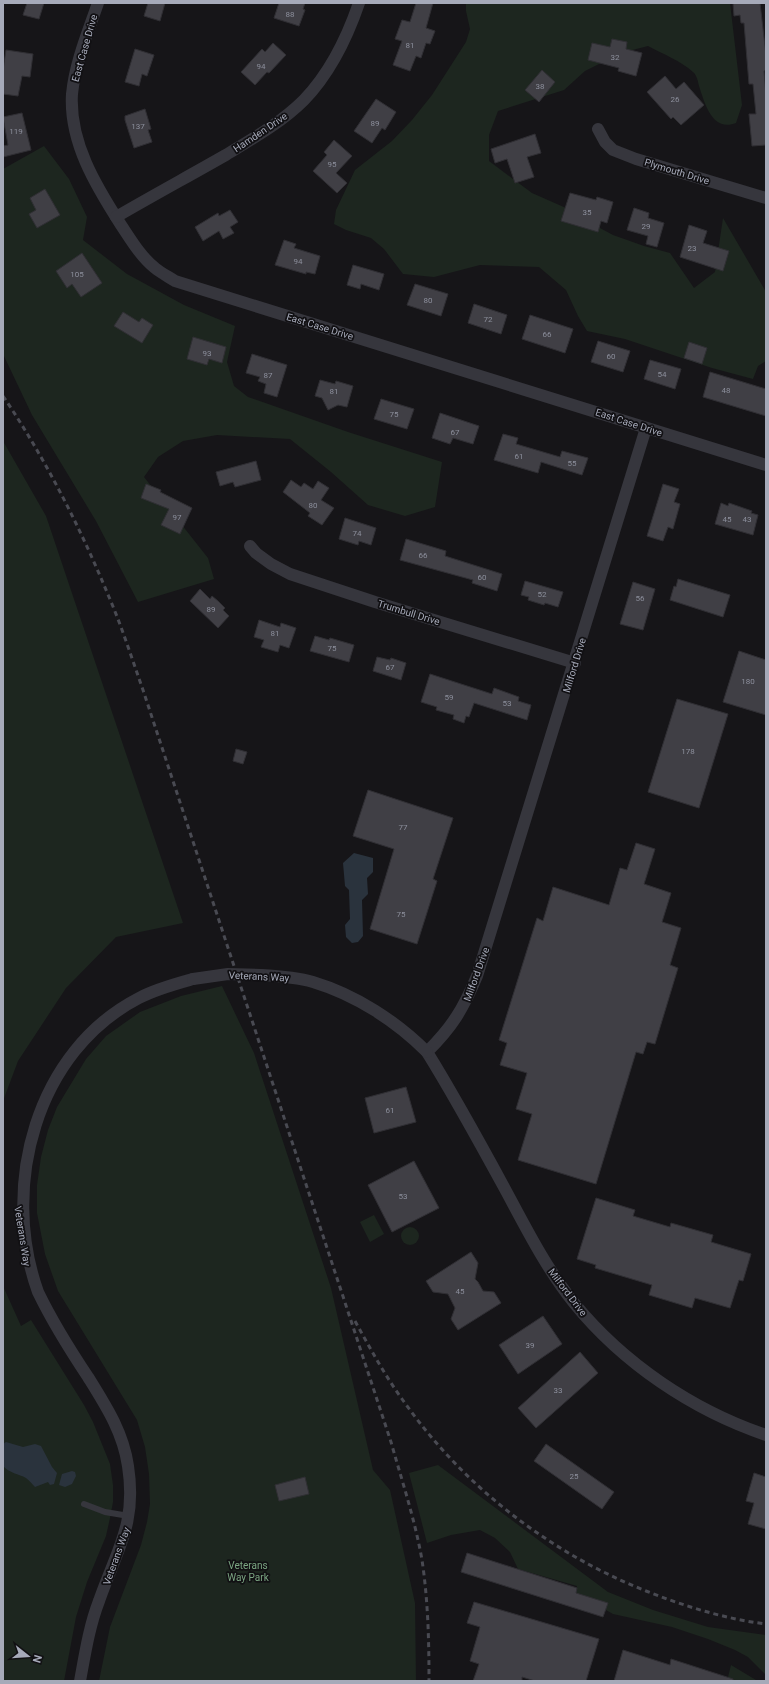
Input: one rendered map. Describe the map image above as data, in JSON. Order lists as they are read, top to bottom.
{
  "streets": {
    "street": [
      "East Case Drive",
      "Hamden Drive",
      "Plymouth Drive",
      "Trumbull Drive",
      "Milford Drive",
      "Veterans Way"
    ]
  },
  "crossings": [
    ["East Case Drive", "Hamden Drive"],
    ["East Case Drive", "Milford Drive"],
    ["Trumbull Drive", "Milford Drive"],
    ["Milford Drive", "Veterans Way"]
  ],
  "parks": ["Veterans Way Park"],
  "house_numbers": [
    "88",
    "81",
    "32",
    "94",
    "38",
    "26",
    "89",
    "137",
    "119",
    "95",
    "35",
    "29",
    "23",
    "94",
    "105",
    "80",
    "72",
    "66",
    "93",
    "60",
    "54",
    "87",
    "48",
    "81",
    "75",
    "67",
    "61",
    "55",
    "80",
    "97",
    "45",
    "43",
    "74",
    "66",
    "60",
    "52",
    "56",
    "89",
    "81",
    "75",
    "67",
    "180",
    "59",
    "53",
    "178",
    "77",
    "75",
    "61",
    "53",
    "45",
    "39",
    "33",
    "25"
  ],
  "north": "right"
}
